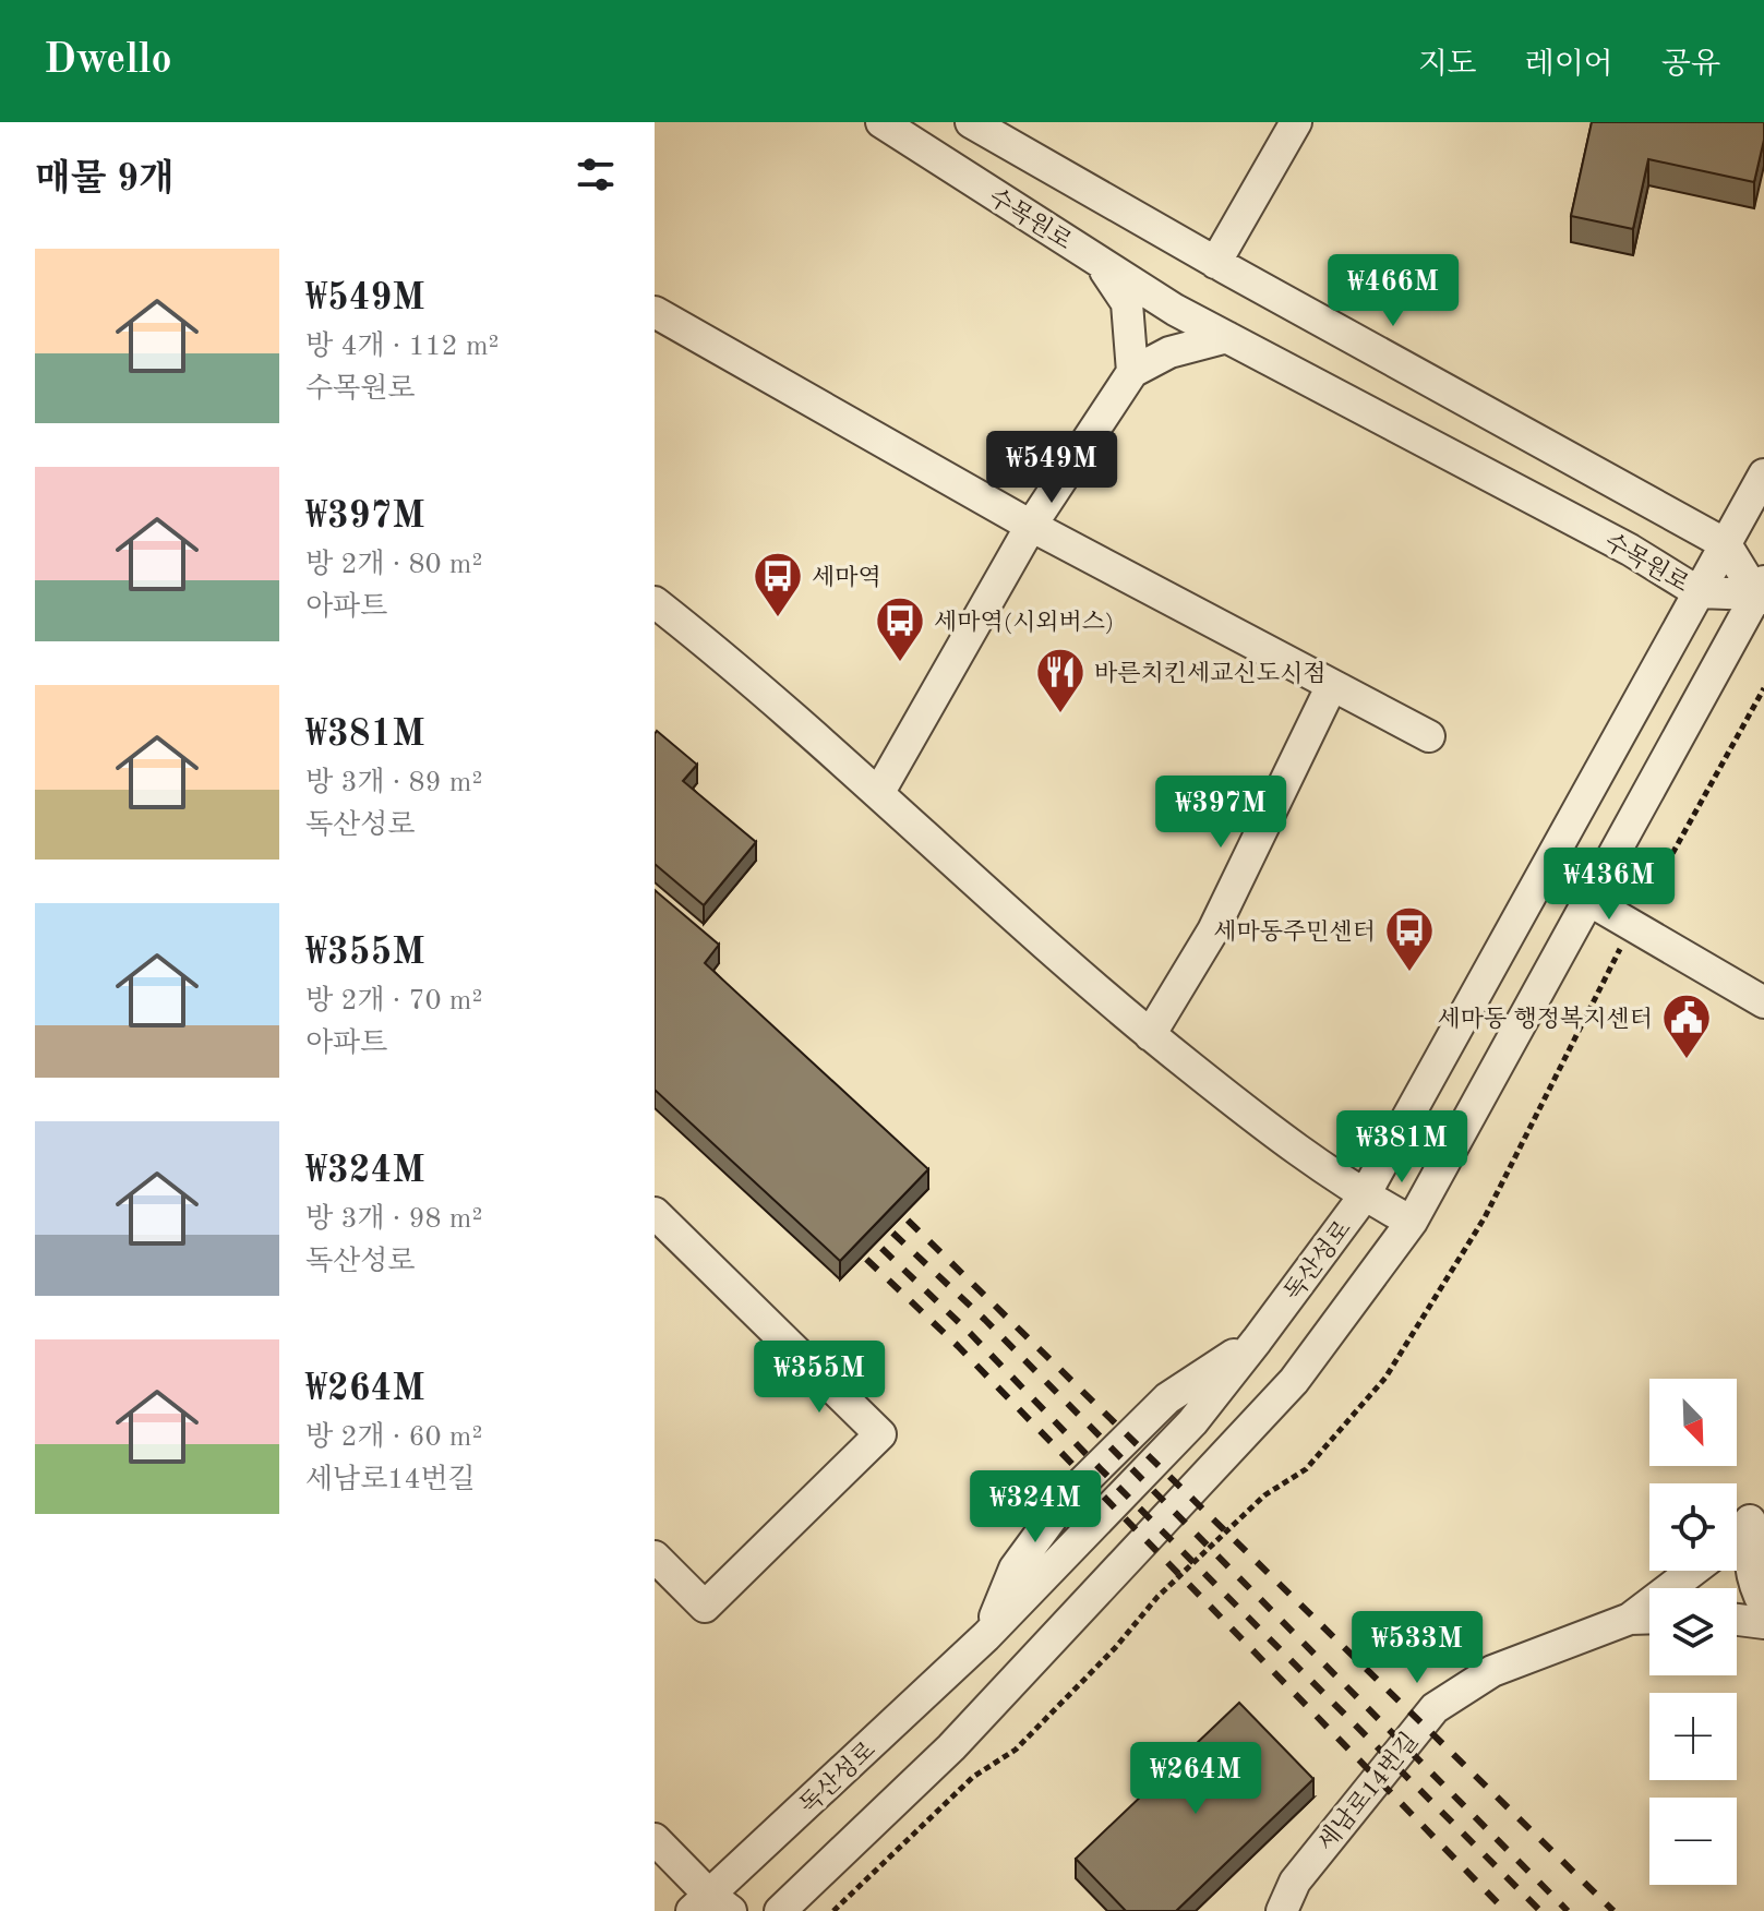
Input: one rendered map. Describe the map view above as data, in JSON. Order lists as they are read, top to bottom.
{
  "streets": {
    "street": ["수목원로", "독산성로", "세남로14번길"]
  },
  "crossings": [
    ["수목원로", "독산성로"]
  ],
  "places": {
    "bus stop": ["세마역", "세마역(시외버스)", "세마동주민센터"],
    "restaurant": ["바른치킨세교신도시점"],
    "public building": ["세마동 행정복지센터"]
  },
  "north": "bottom right",
  "page": {
    "header": "Dwello",
    "nav": ["지도", "레이어", "공유"],
    "heading": "매물 9개",
    "list": [
      {
        "name": "₩549M",
        "note": "방 4개 · 112 m² · 수목원로"
      },
      {
        "name": "₩397M",
        "note": "방 2개 · 80 m² · 아파트"
      },
      {
        "name": "₩381M",
        "note": "방 3개 · 89 m² · 독산성로"
      },
      {
        "name": "₩355M",
        "note": "방 2개 · 70 m² · 아파트"
      },
      {
        "name": "₩324M",
        "note": "방 3개 · 98 m² · 독산성로"
      },
      {
        "name": "₩264M",
        "note": "방 2개 · 60 m² · 세남로14번길"
      }
    ],
    "price": [
      "₩466M",
      "₩549M",
      "₩397M",
      "₩436M",
      "₩381M",
      "₩355M",
      "₩324M",
      "₩533M",
      "₩264M"
    ],
    "map_buttons": ["+", "−"]
  }
}
